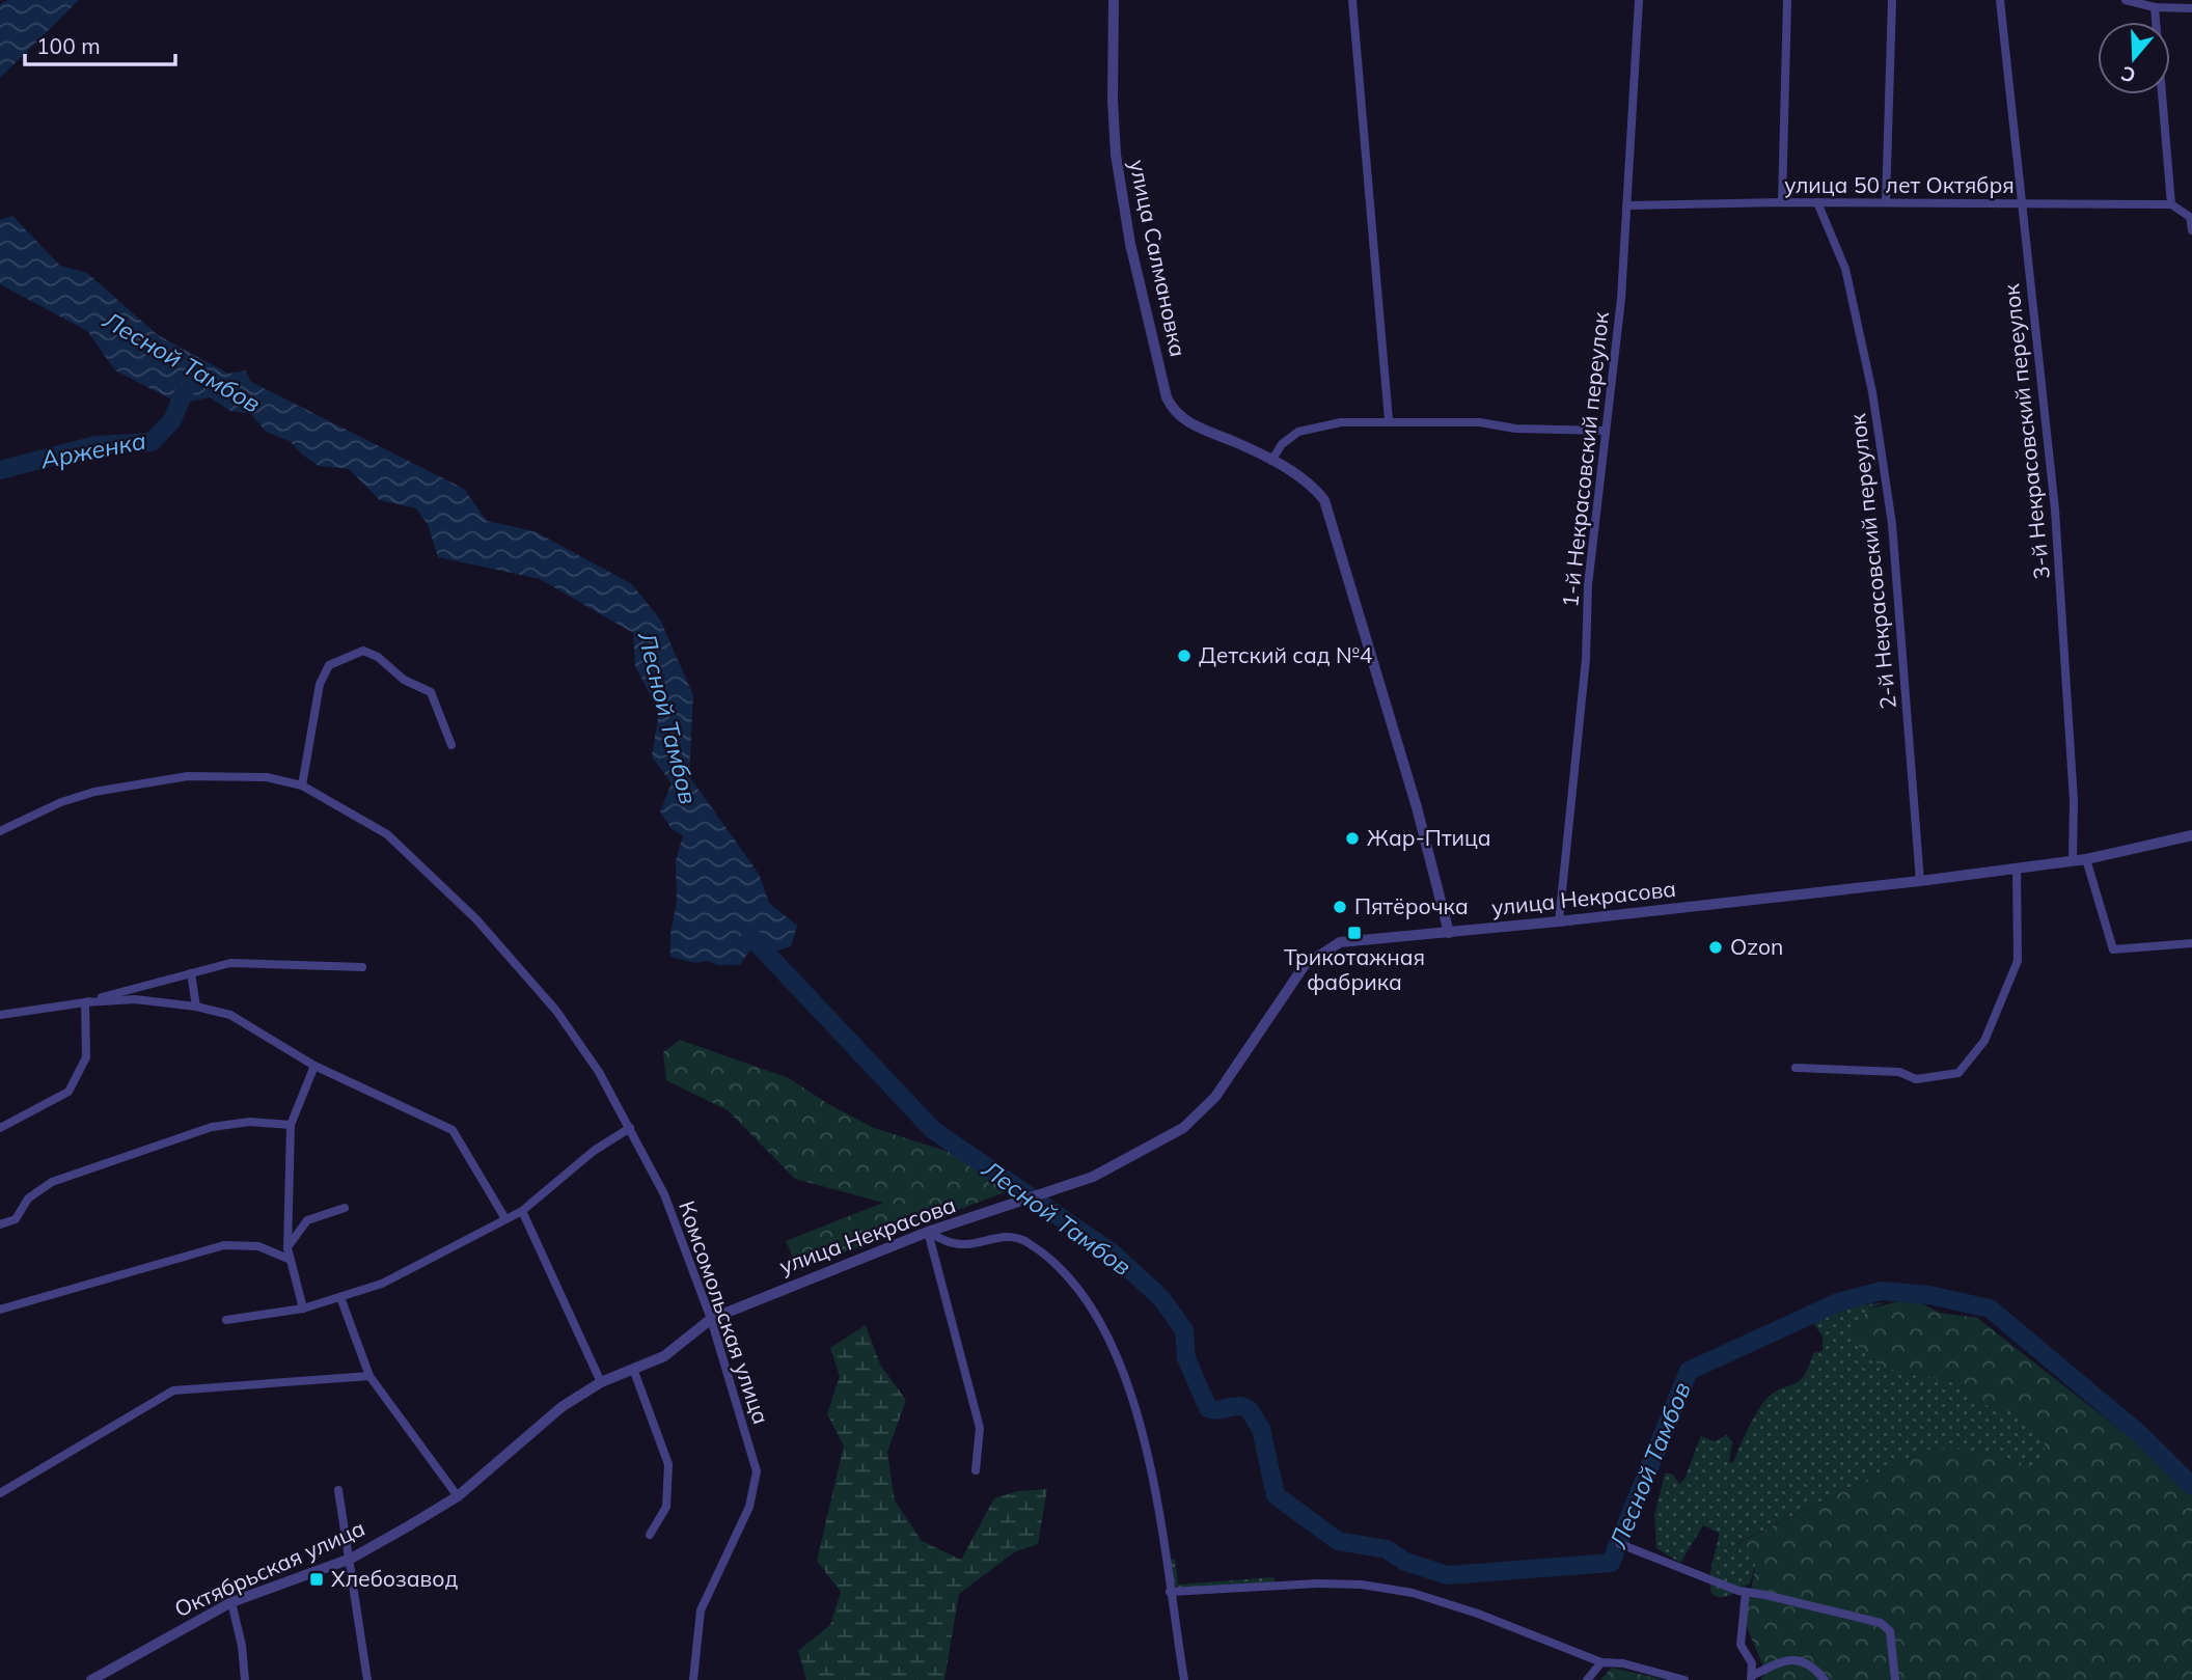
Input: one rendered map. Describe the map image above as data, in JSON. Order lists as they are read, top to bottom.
{
  "streets": {
    "street": [
      "улица 50 лет Октября",
      "улица Салмановка",
      "3-й Некрасовский переулок",
      "1-й Некрасовский переулок",
      "2-й Некрасовский переулок",
      "улица Некрасова",
      "Комсомольская улица",
      "Октябрьская улица"
    ]
  },
  "crossings": [
    ["улица 50 лет Октября", "3-й Некрасовский переулок"],
    ["улица 50 лет Октября", "1-й Некрасовский переулок"],
    ["улица 50 лет Октября", "2-й Некрасовский переулок"],
    ["улица Салмановка", "улица Некрасова"],
    ["3-й Некрасовский переулок", "улица Некрасова"],
    ["1-й Некрасовский переулок", "улица Некрасова"],
    ["2-й Некрасовский переулок", "улица Некрасова"],
    ["улица Некрасова", "Комсомольская улица"],
    ["улица Некрасова", "Октябрьская улица"],
    ["Комсомольская улица", "Октябрьская улица"]
  ],
  "water": ["Лесной Тамбов", "Арженка"],
  "places": {
    "other": [
      "Детский сад №4",
      "Жар-Птица",
      "Пятёрочка",
      "Ozon"
    ],
    "transit": ["Трикотажная фабрика", "Хлебозавод"]
  },
  "scale_bar": "100 m",
  "north": "bottom"
}
